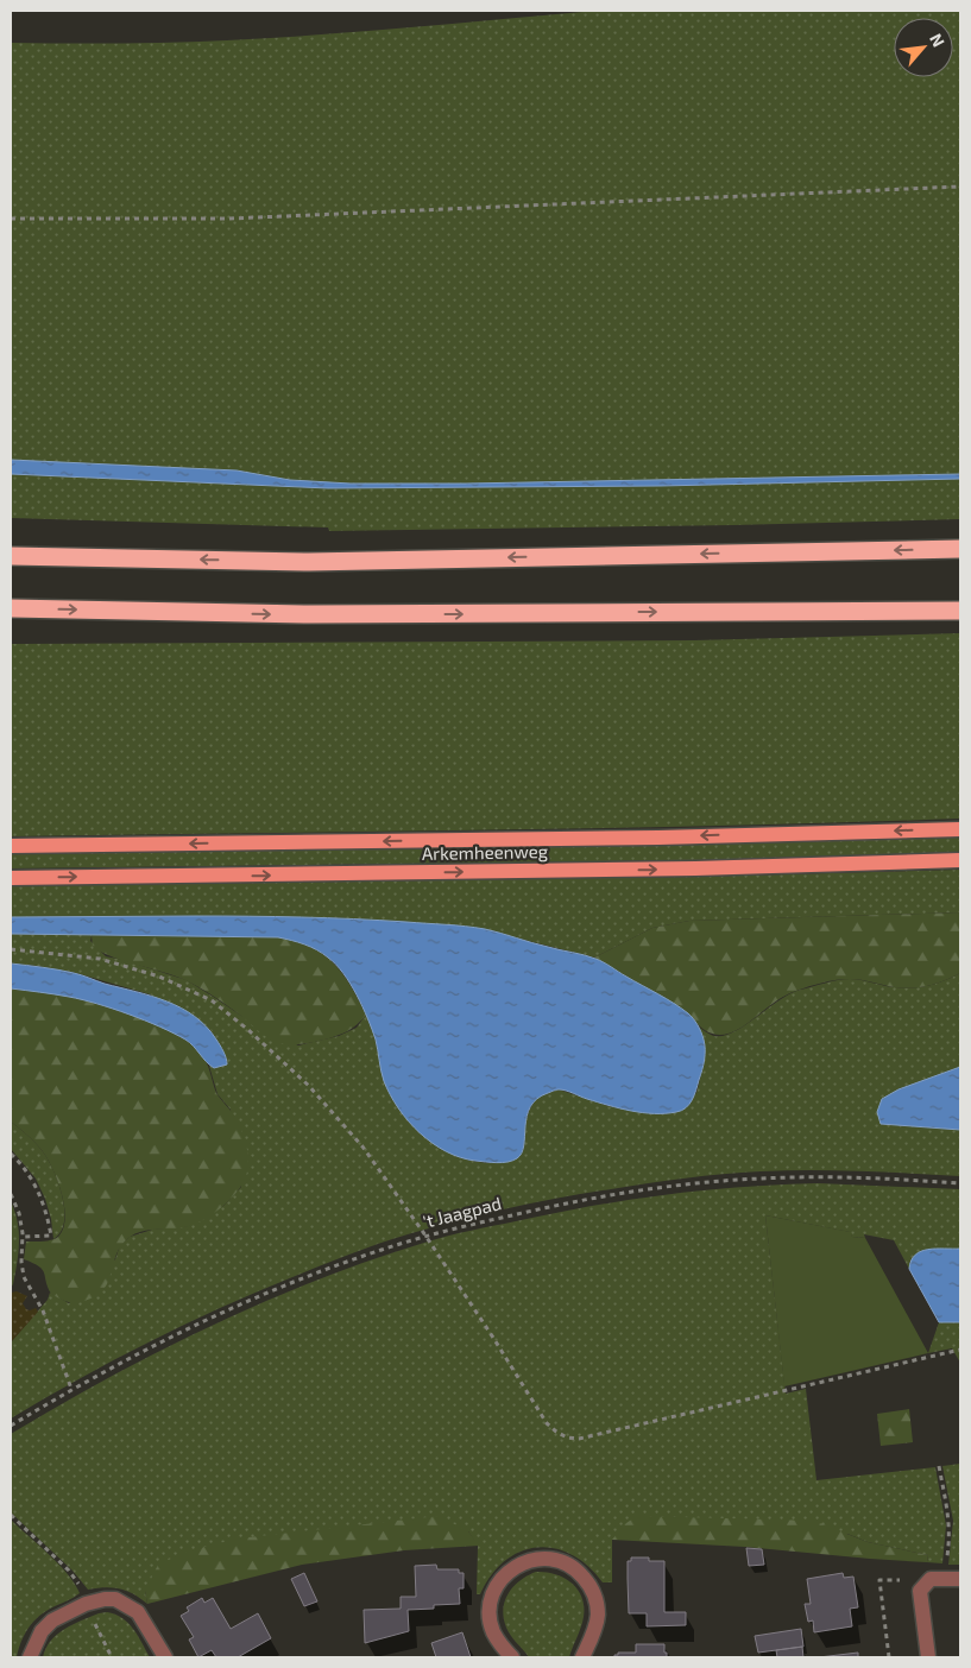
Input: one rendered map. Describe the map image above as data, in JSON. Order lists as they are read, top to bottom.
{
  "streets": {
    "main road": ["Arkemheenweg"],
    "path": ["'t Jaagpad"]
  },
  "north": "top right"
}
